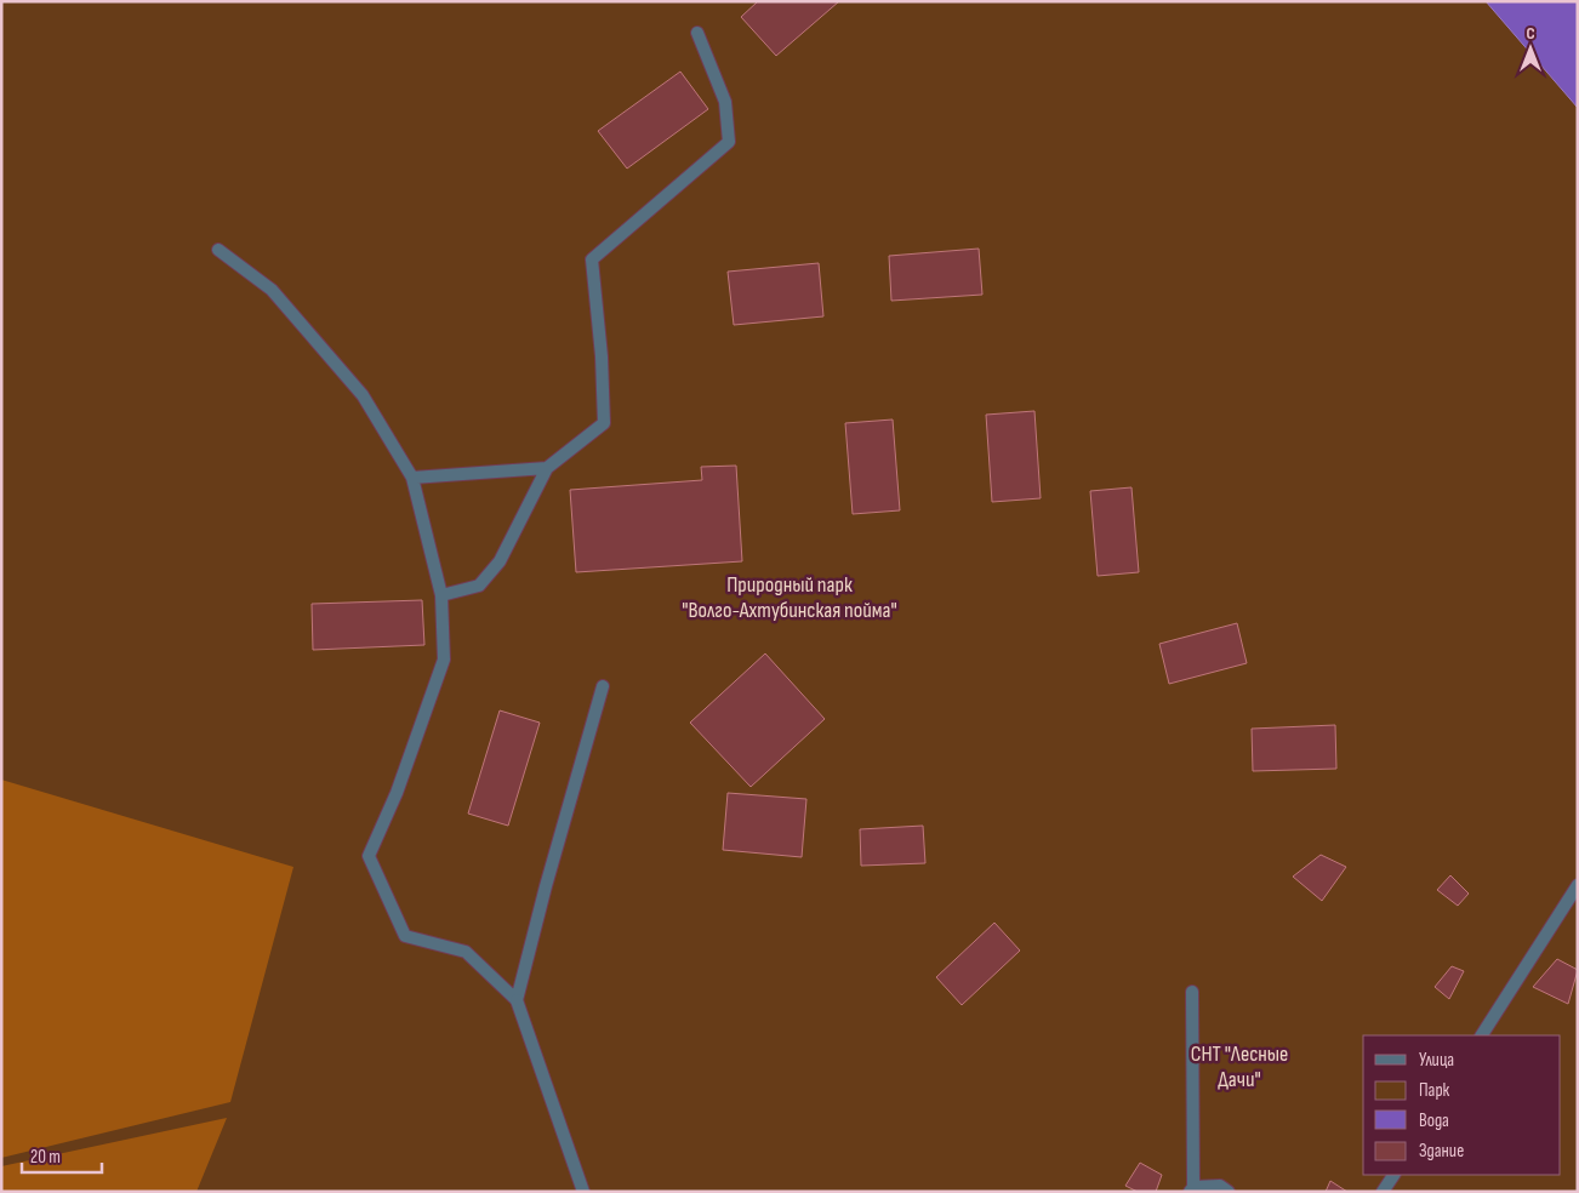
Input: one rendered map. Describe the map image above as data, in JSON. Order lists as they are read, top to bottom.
{
  "parks": ["Природный парк \"Волго-Ахтубинская пойма\"", "СНТ \"Лесные Дачи\""],
  "legend": [
    "Улица",
    "Парк",
    "Вода",
    "Здание"
  ],
  "scale_bar": "20 m",
  "north": "top"
}
